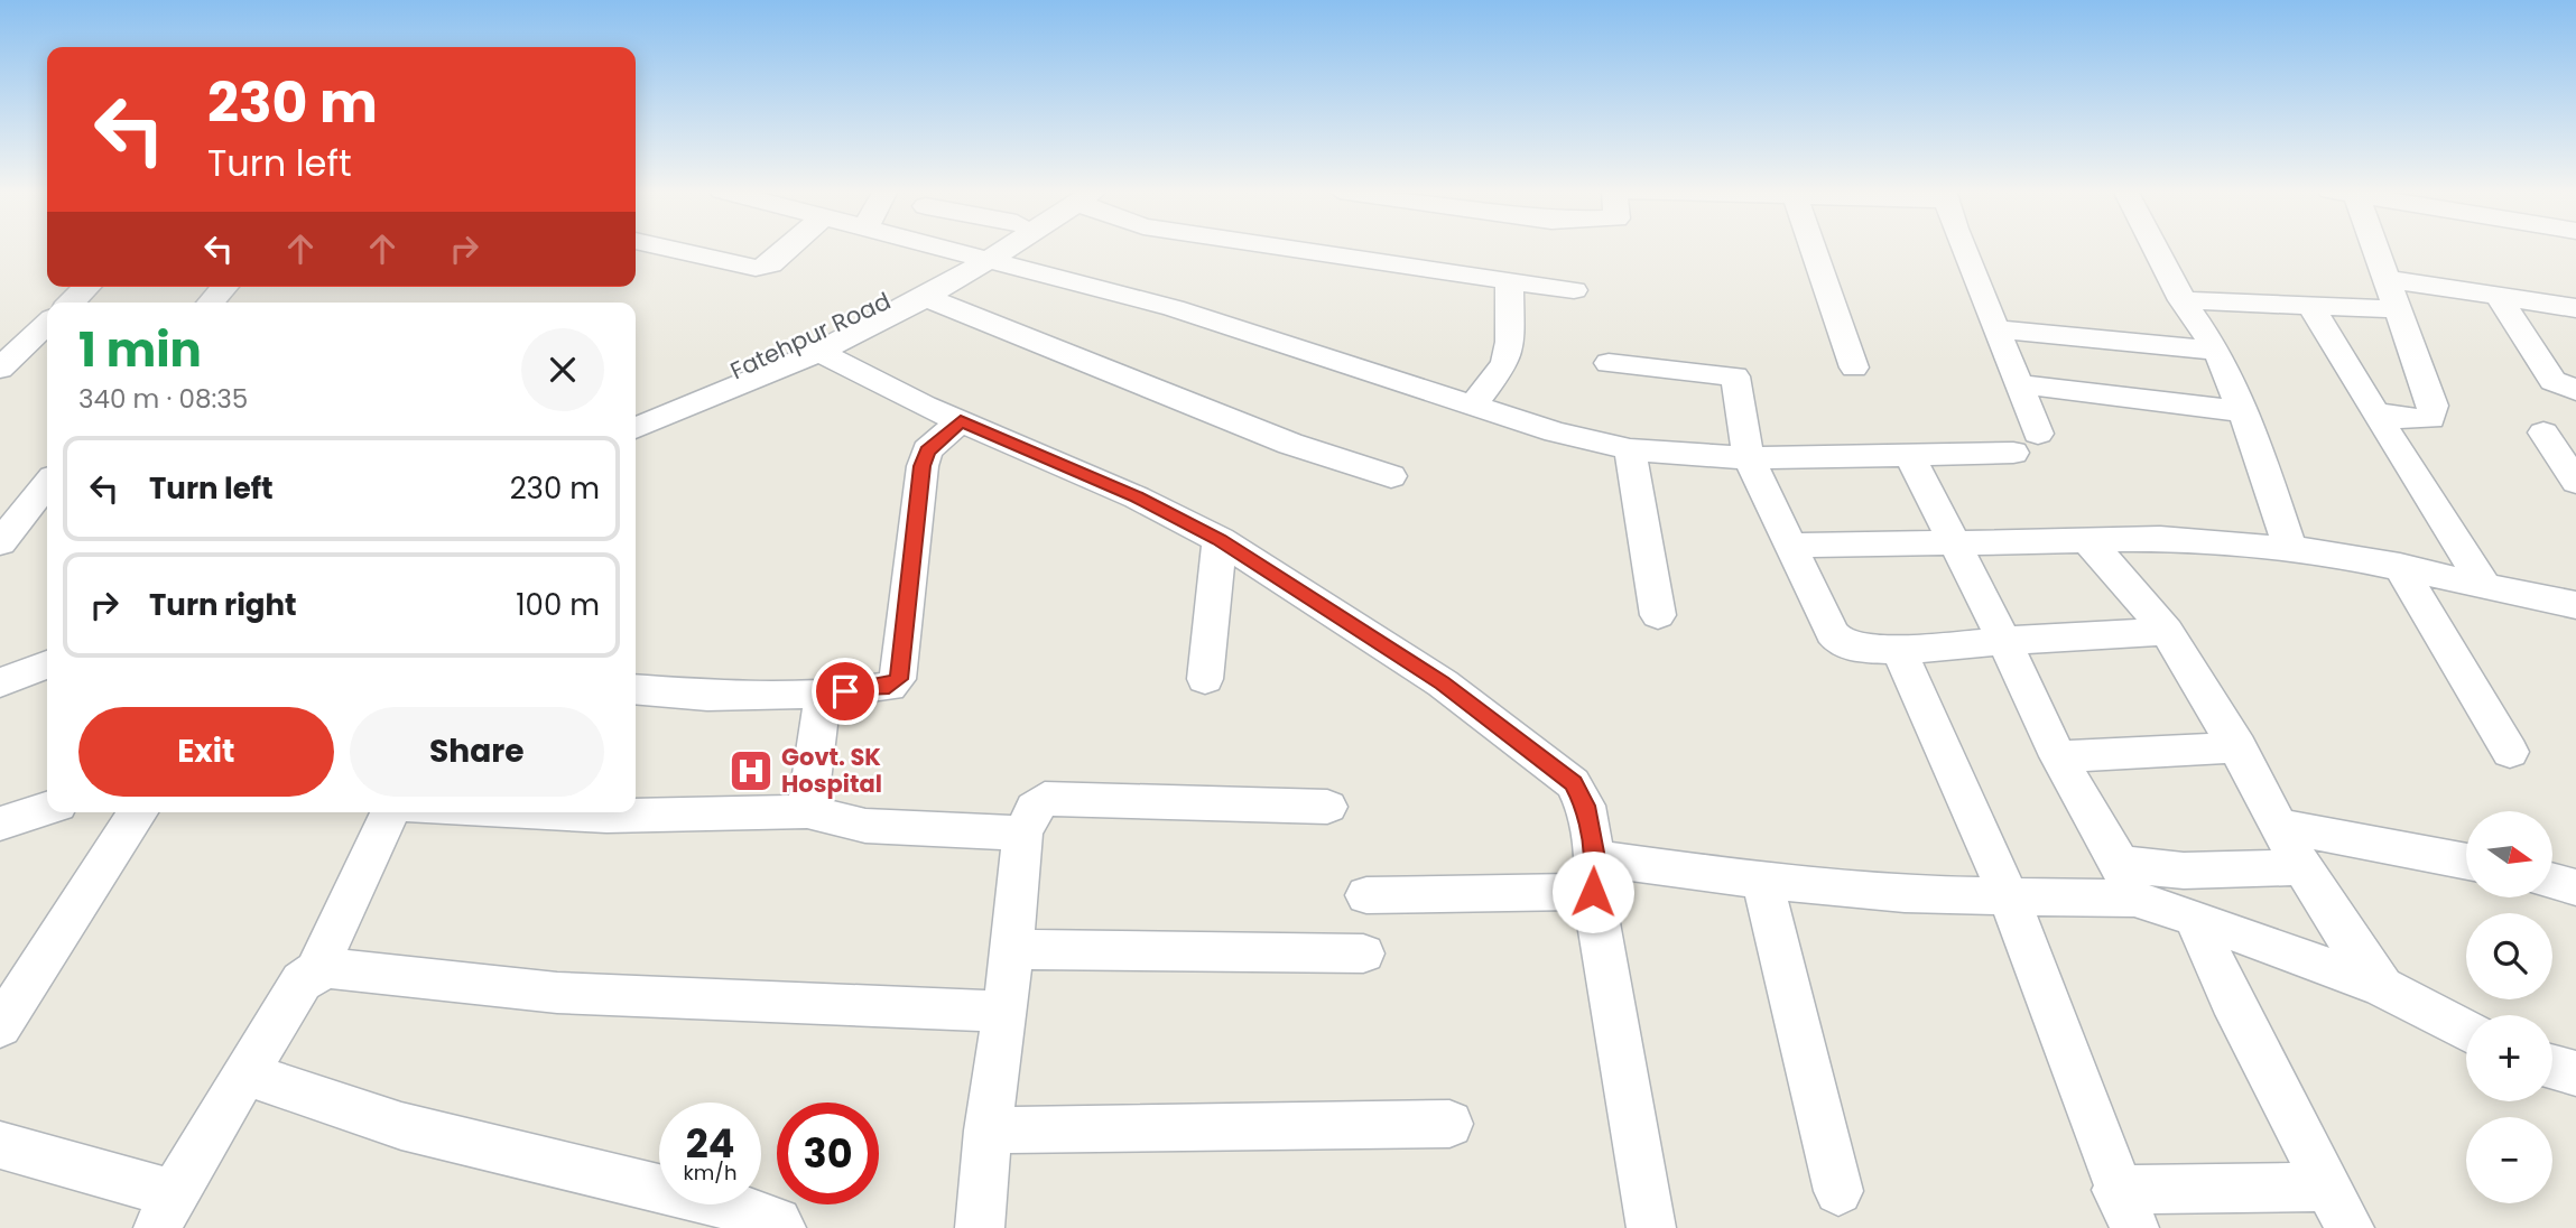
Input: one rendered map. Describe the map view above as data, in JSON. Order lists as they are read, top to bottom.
{
  "streets": {
    "street": ["Fatehpur Road"]
  },
  "places": {
    "hospital": ["Govt. SK Hospital"]
  },
  "north": "right",
  "page": {
    "turn": ["230 m", "Turn left"],
    "heading": ["1 min", "340 m · 08:35"],
    "list": [
      {
        "name": "Turn left",
        "value": "230 m"
      },
      {
        "name": "Turn right",
        "value": "100 m"
      }
    ],
    "buttons": ["Exit", "Share"],
    "map_buttons": ["+", "−"],
    "speed": "24 km/h",
    "limit": "30"
  }
}
